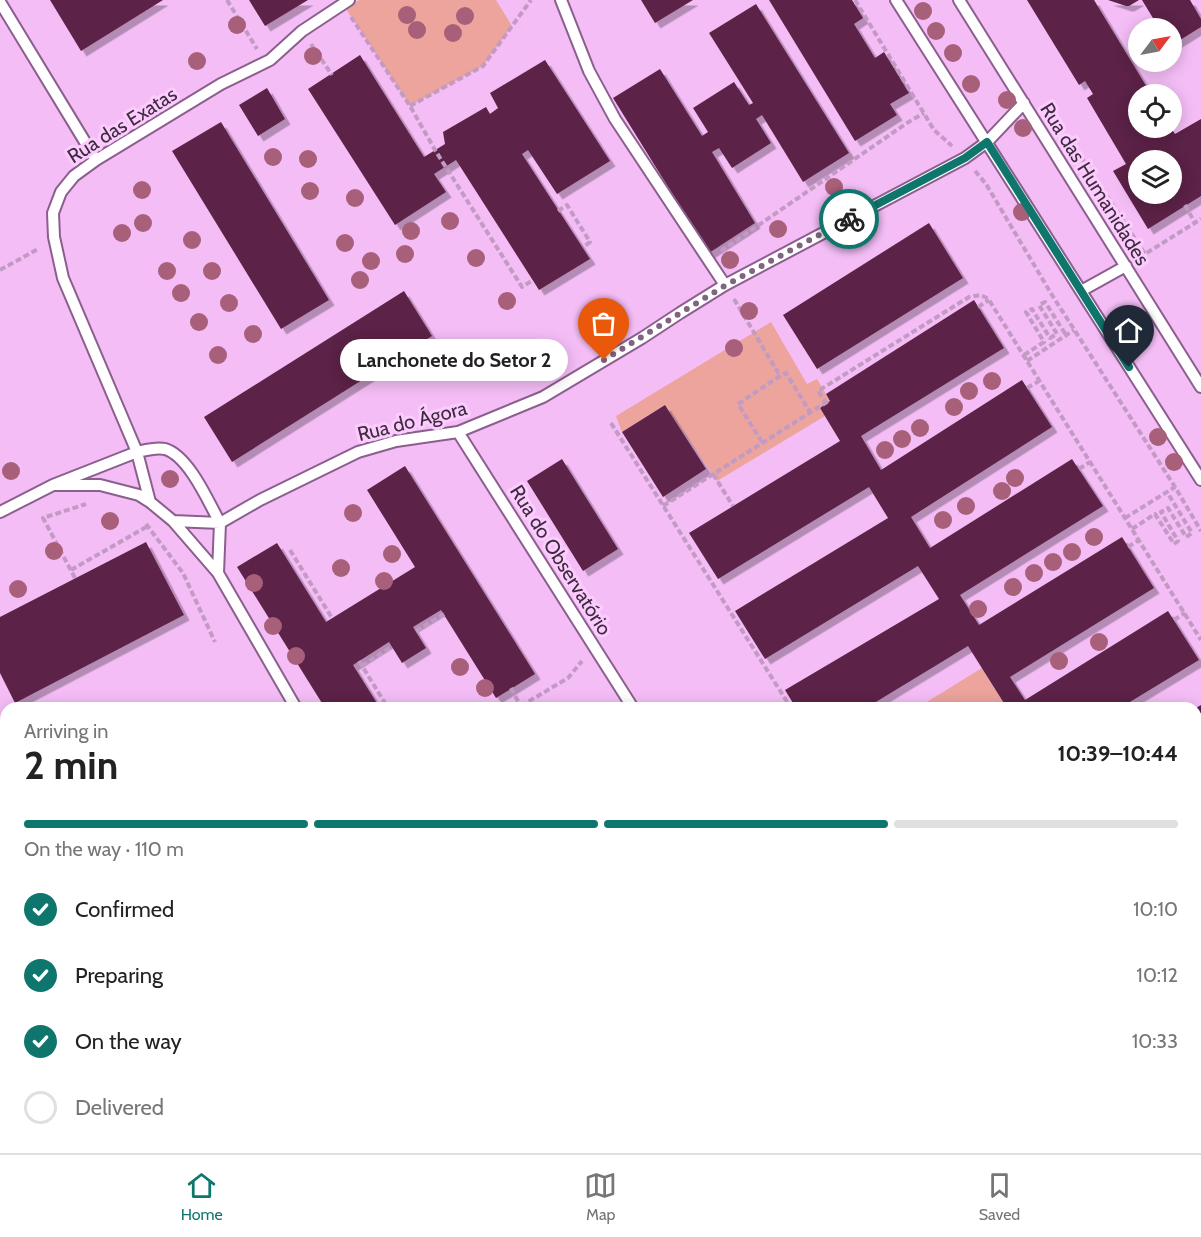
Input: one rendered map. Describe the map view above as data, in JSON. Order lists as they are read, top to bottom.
{
  "streets": {
    "lane": [
      "Rua das Exatas",
      "Rua das Humanidades",
      "Rua do Ágora",
      "Rua do Observatório"
    ]
  },
  "crossings": [
    ["Rua das Humanidades", "Rua do Ágora"],
    ["Rua do Ágora", "Rua do Observatório"]
  ],
  "places": ["Lanchonete do Setor 2"],
  "north": "top right",
  "page": {
    "bubble": "Lanchonete do Setor 2",
    "heading": ["2 min", "Arriving in", "10:39–10:44"],
    "bar": "On the way · 110 m",
    "list": [
      ["Confirmed", "10:10"],
      ["Preparing", "10:12"],
      ["On the way", "10:33"],
      "Delivered"
    ],
    "tabs": ["Home", "Map", "Saved"]
  }
}
